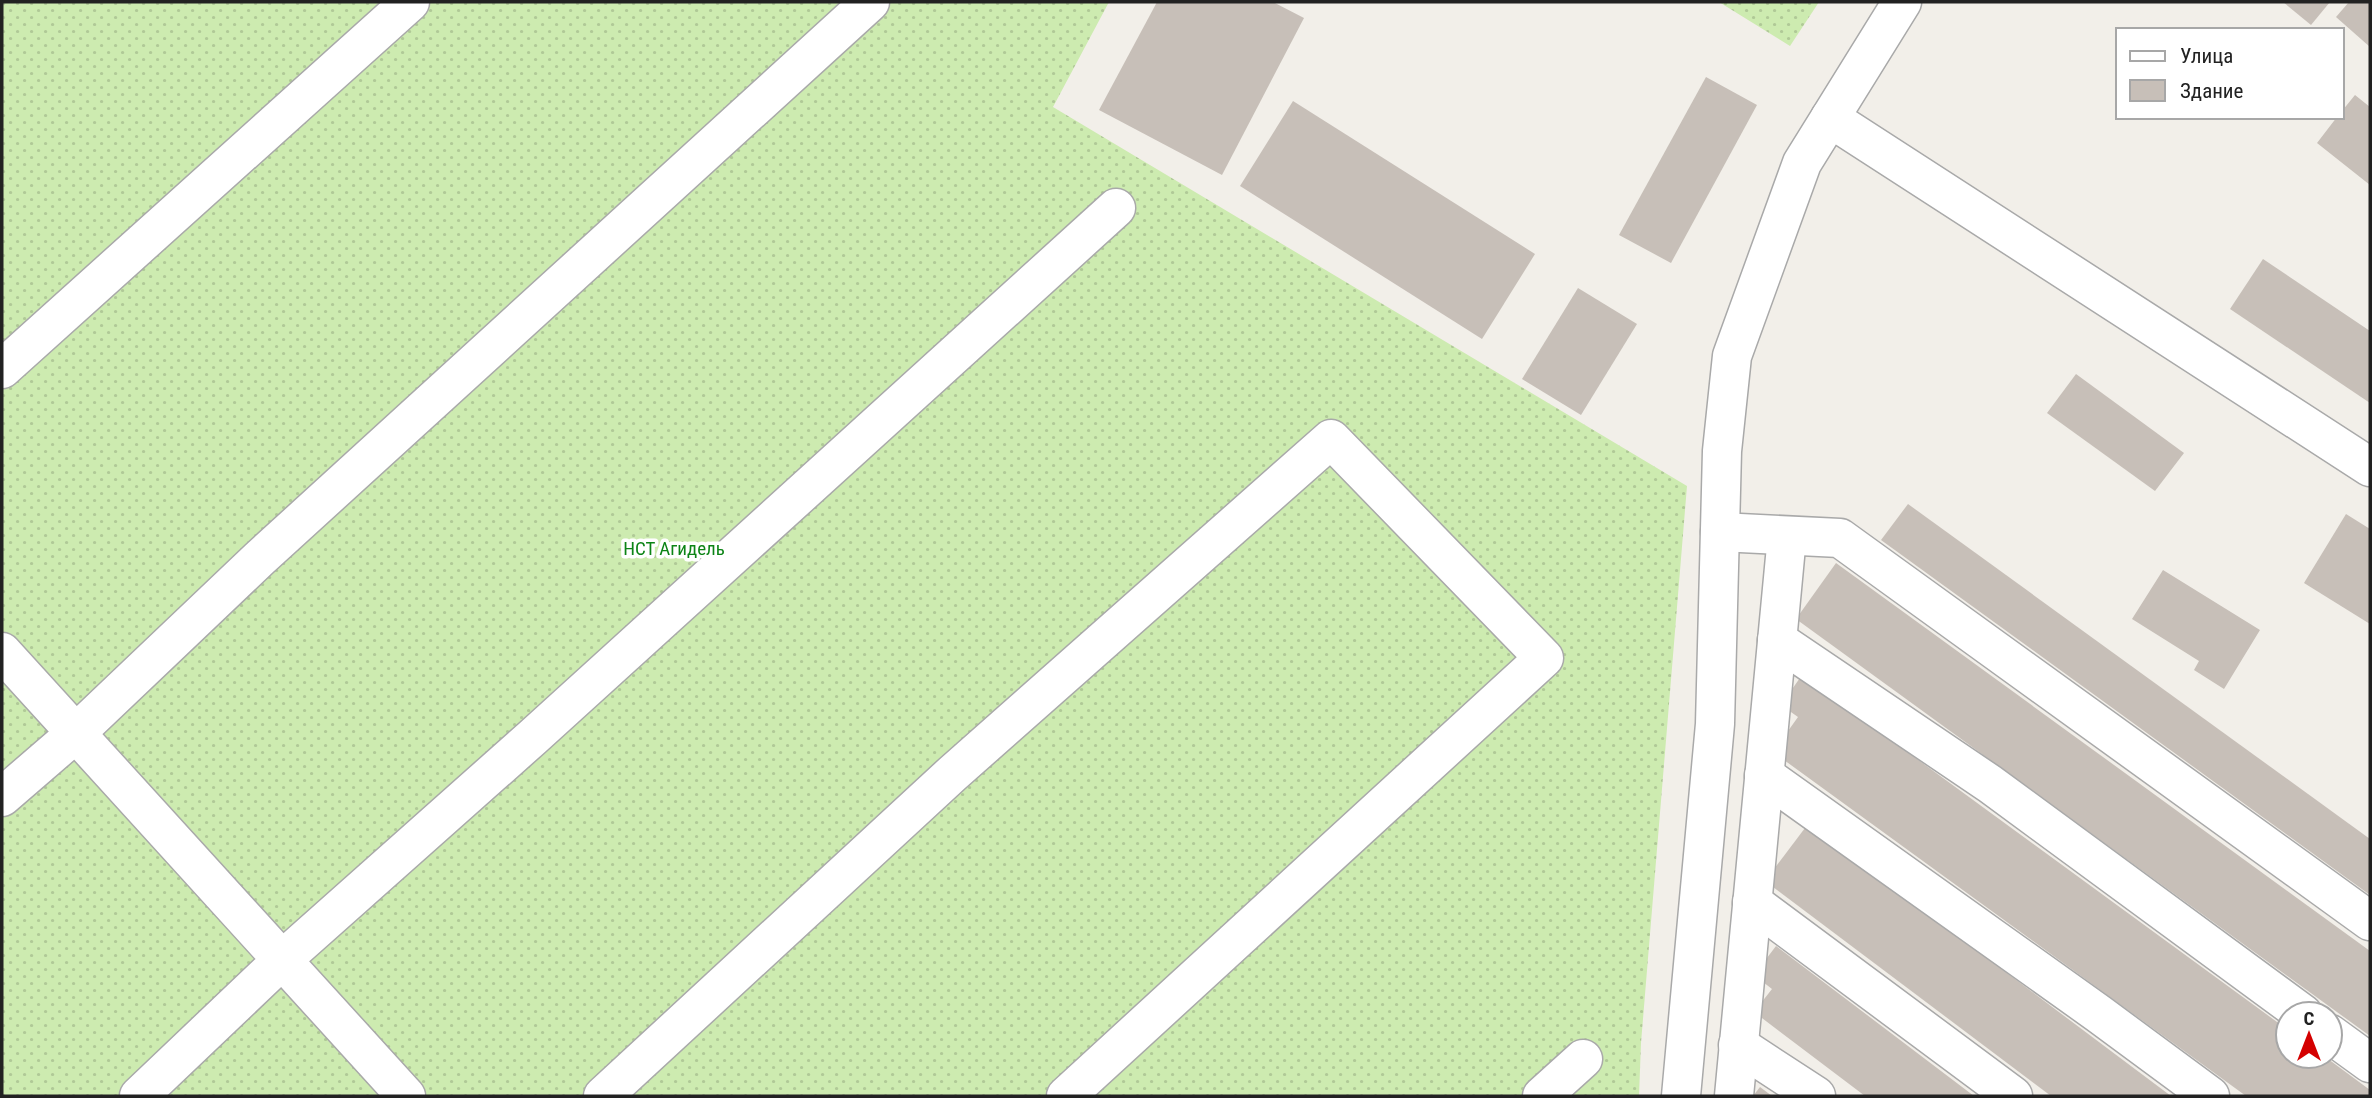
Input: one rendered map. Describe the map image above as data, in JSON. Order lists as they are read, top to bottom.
{
  "parks": ["НСТ Агидель"],
  "legend": ["Улица", "Здание"],
  "north": "top"
}
